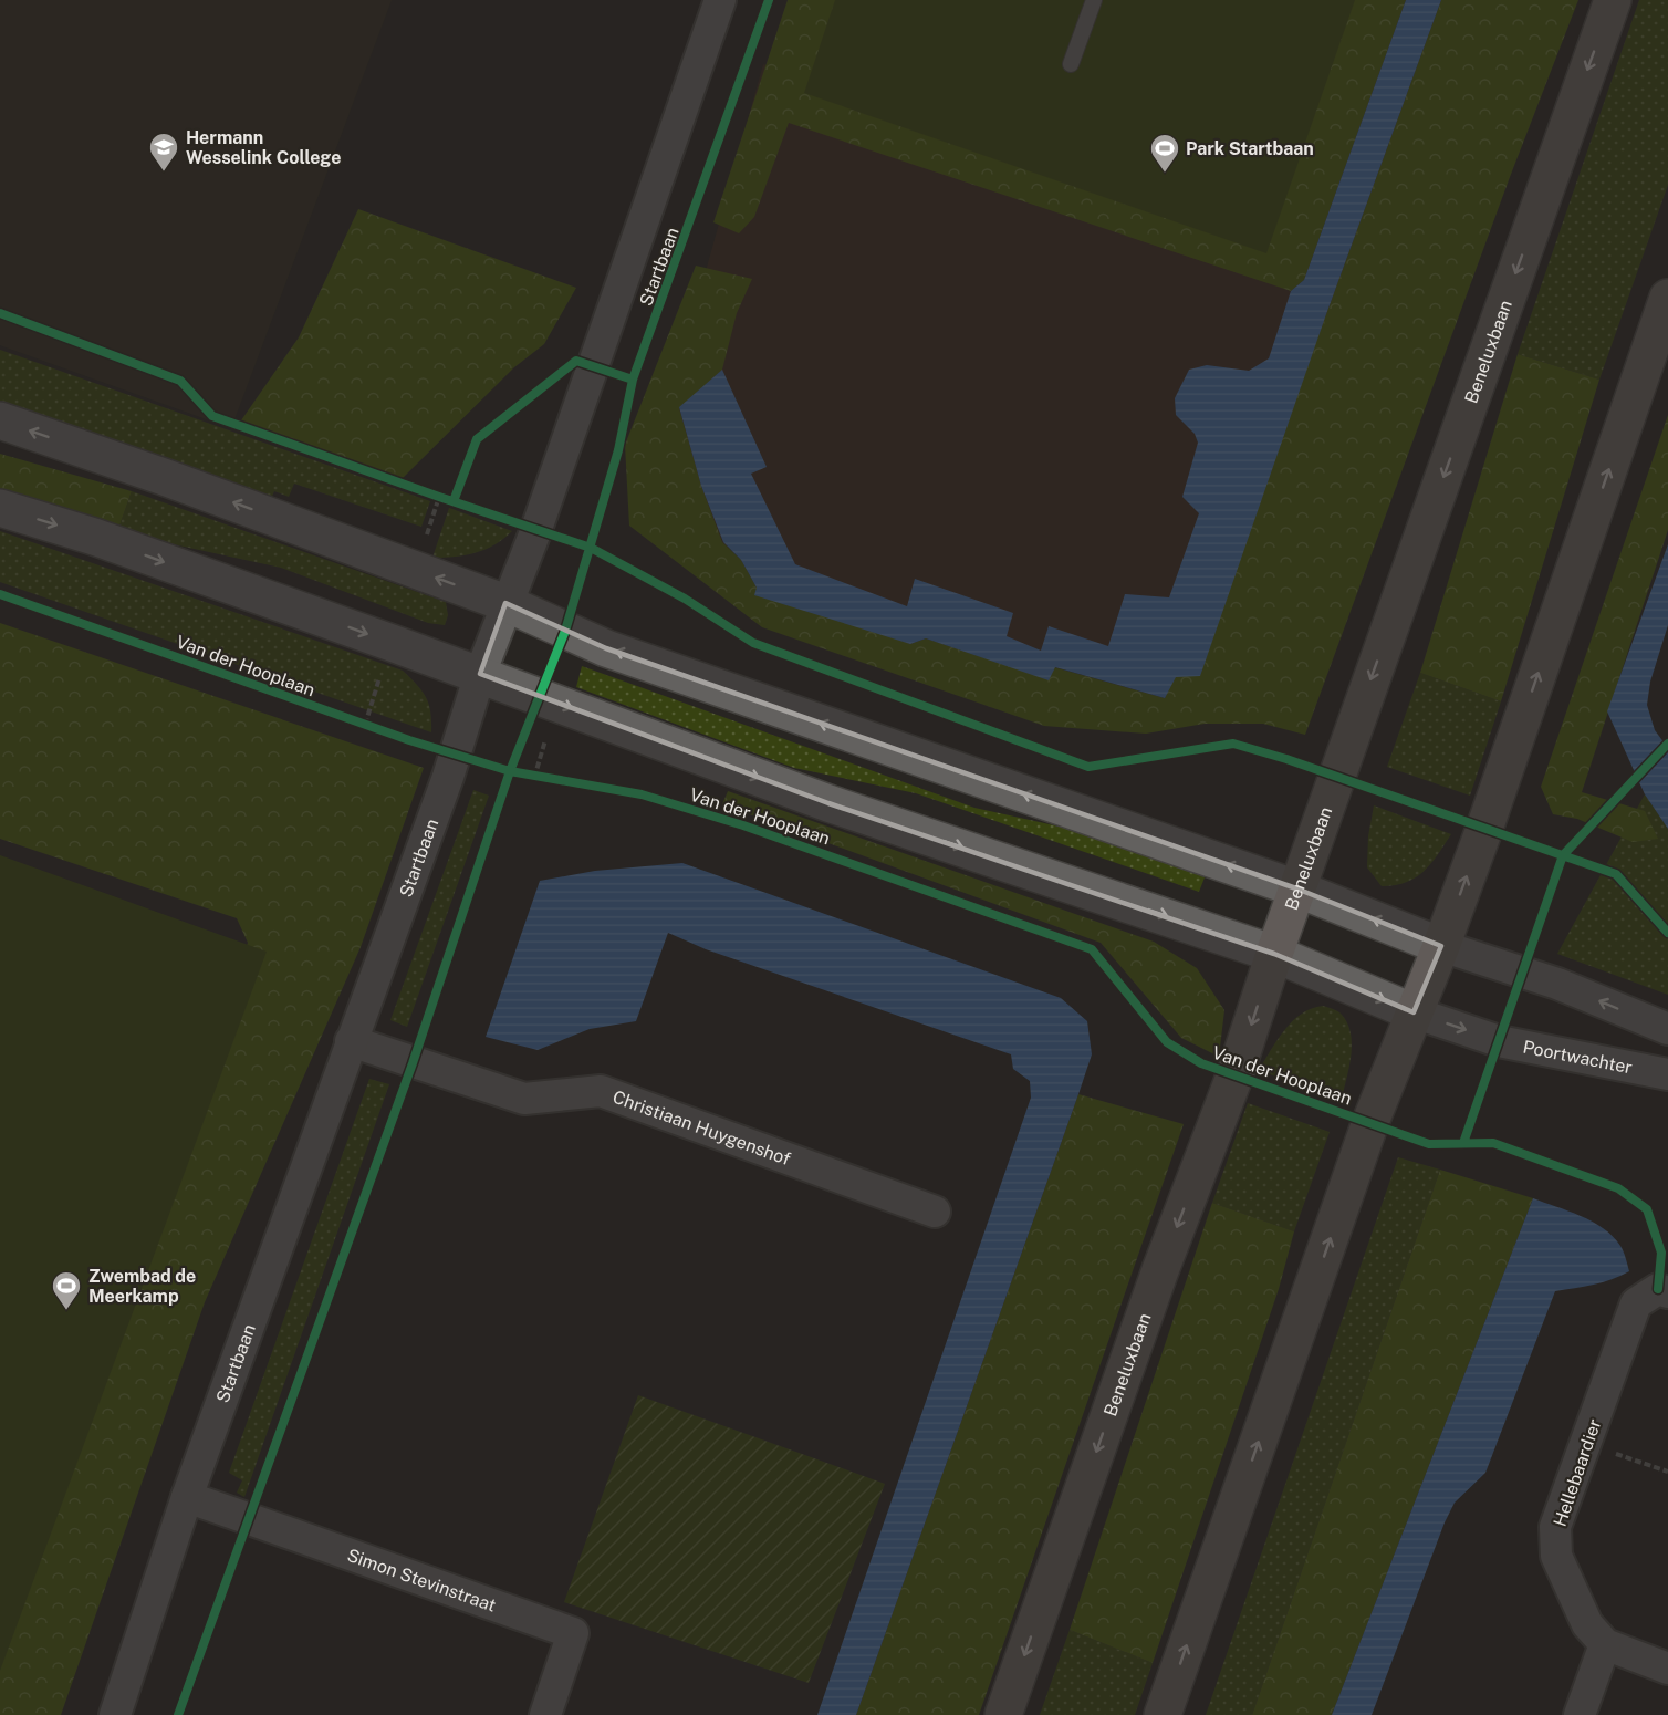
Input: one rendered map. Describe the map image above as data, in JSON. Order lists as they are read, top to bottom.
{
  "streets": {
    "main road": ["Beneluxbaan"],
    "street": [
      "Startbaan",
      "Van der Hooplaan",
      "Poortwachter",
      "Christiaan Huygenshof",
      "Hellebaardier",
      "Simon Stevinstraat"
    ]
  },
  "crossings": [
    ["Startbaan", "Van der Hooplaan"],
    ["Startbaan", "Christiaan Huygenshof"],
    ["Startbaan", "Simon Stevinstraat"],
    ["Beneluxbaan", "Van der Hooplaan"],
    ["Van der Hooplaan", "Poortwachter"]
  ],
  "places": {
    "school or university": ["Hermann Wesselink College"],
    "sports": ["Park Startbaan", "Zwembad de Meerkamp"]
  }
}
